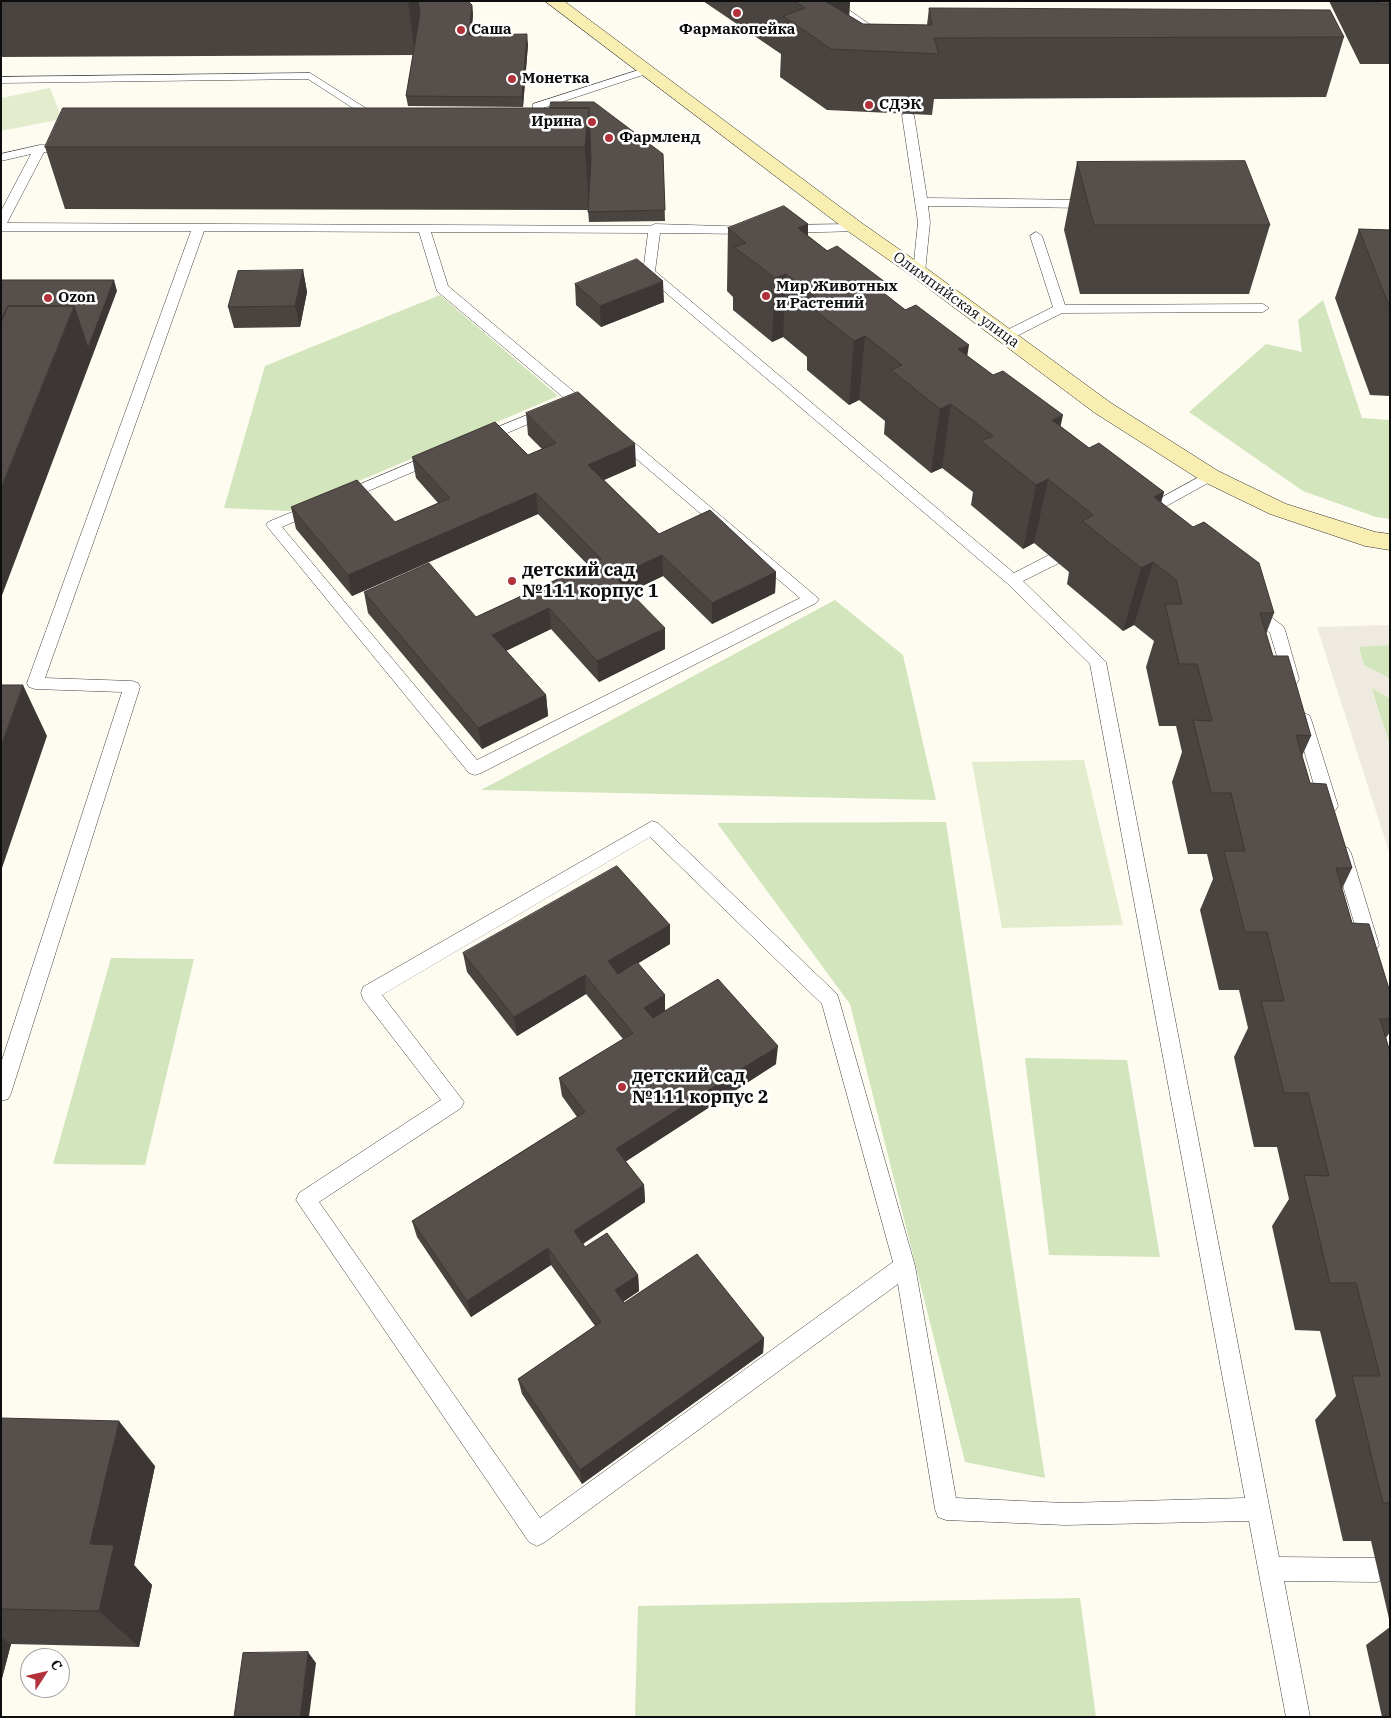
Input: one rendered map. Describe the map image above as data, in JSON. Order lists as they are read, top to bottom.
{
  "streets": {
    "street": ["Олимпийская улица"]
  },
  "places": [
    "Фармакопейка",
    "Саша",
    "Монетка",
    "СДЭК",
    "Ирина",
    "Фармленд",
    "Мир Животных и Растений",
    "Ozon",
    "детский сад №111 корпус 1",
    "детский сад №111 корпус 2"
  ],
  "north": "top right"
}
